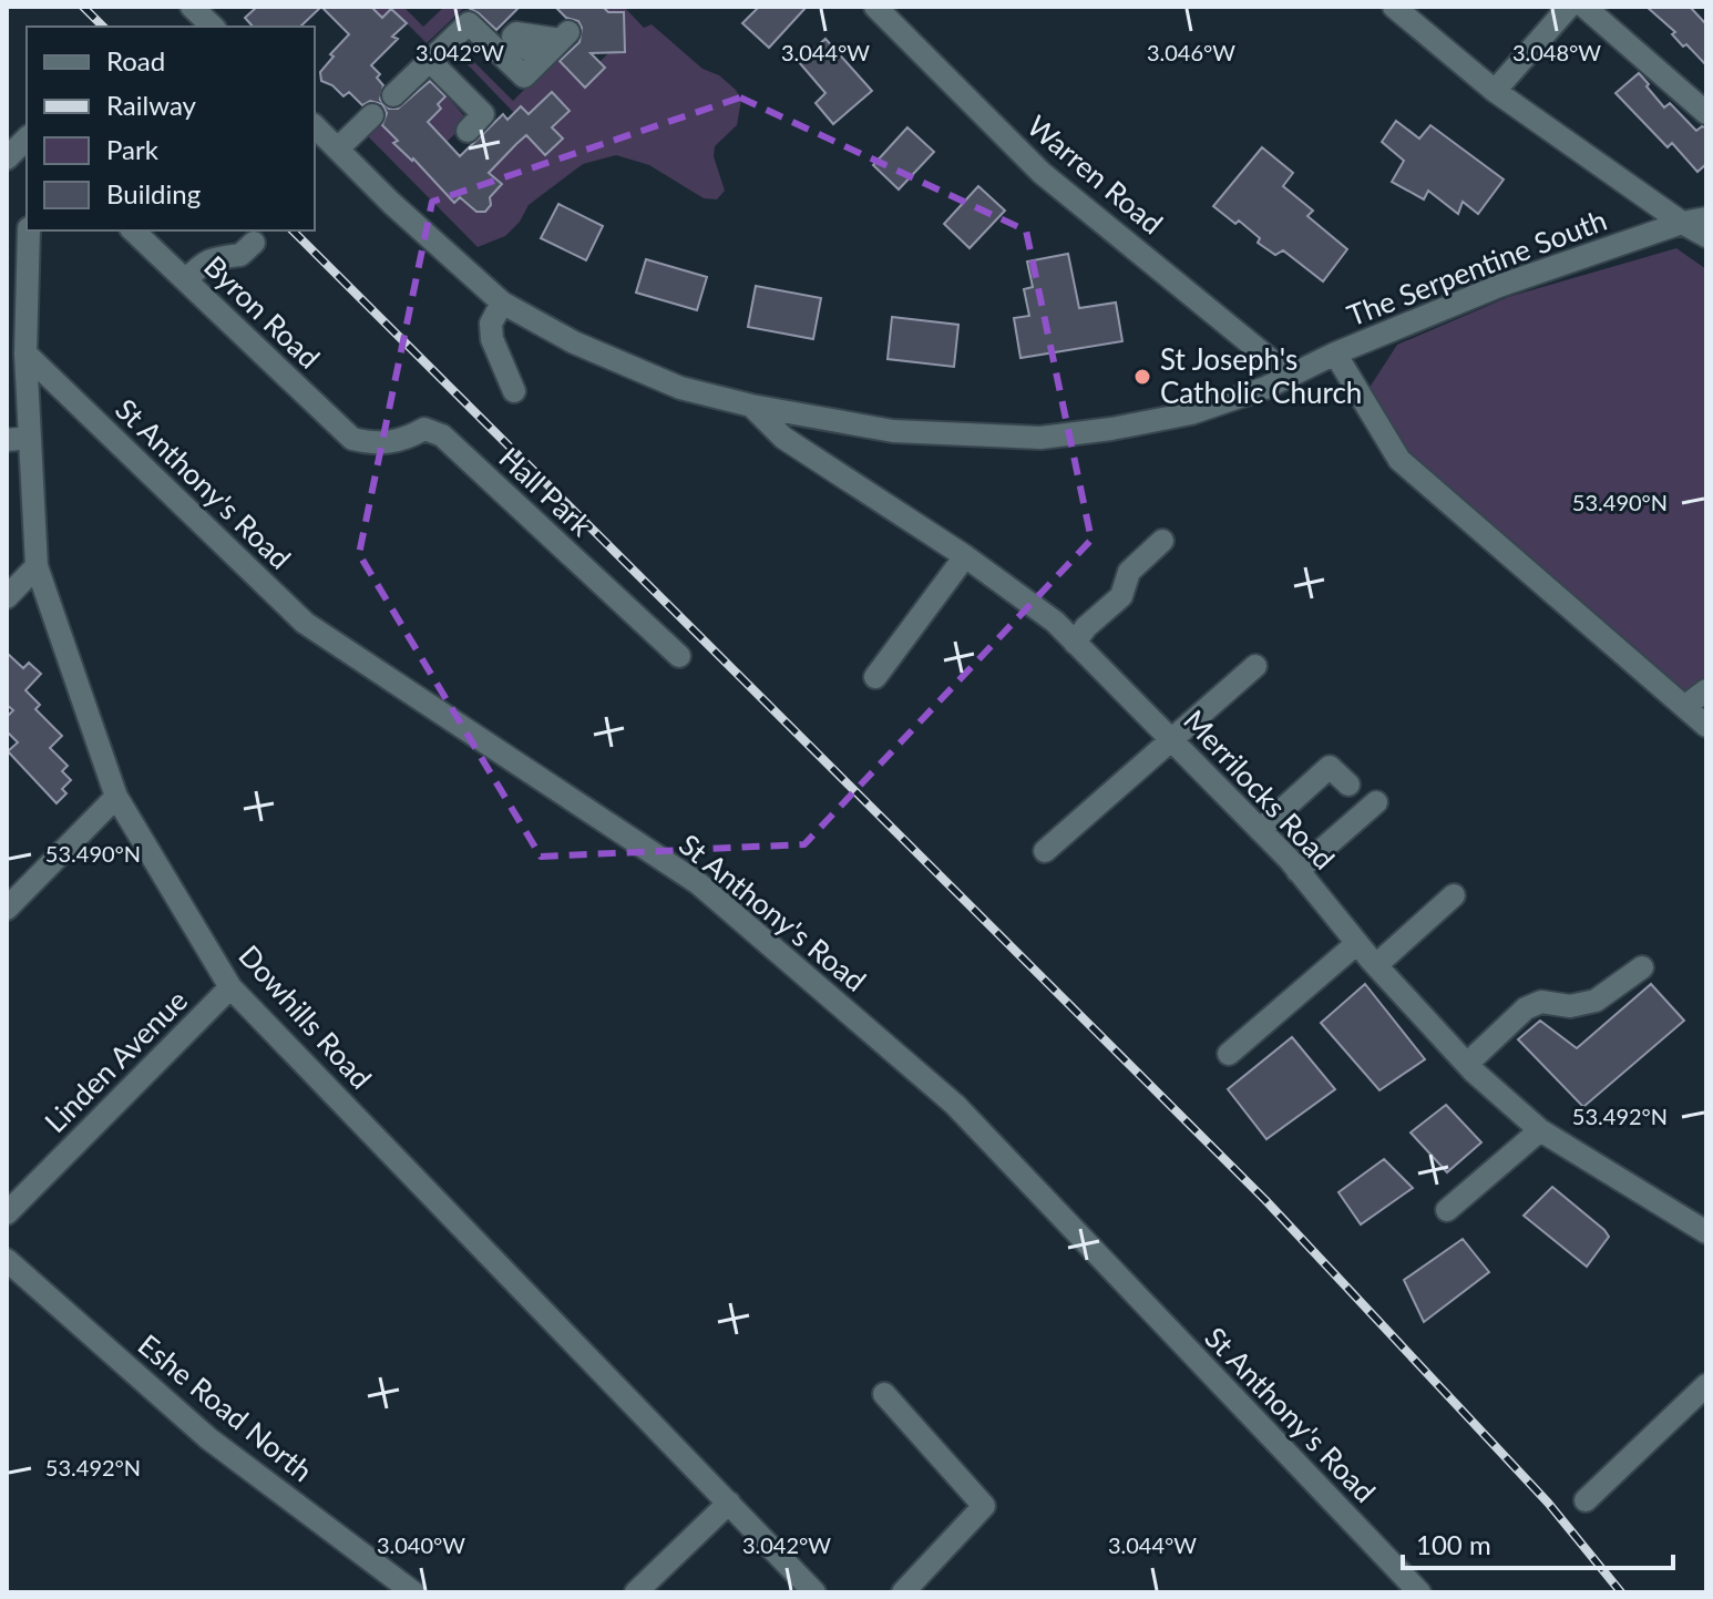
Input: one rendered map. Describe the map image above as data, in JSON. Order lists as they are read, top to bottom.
{
  "streets": {
    "street": [
      "Warren Road",
      "The Serpentine South",
      "Byron Road",
      "St Anthony's Road",
      "Hall Park",
      "Merrilocks Road",
      "Dowhills Road",
      "Linden Avenue",
      "Eshe Road North"
    ]
  },
  "crossings": [
    ["Warren Road", "The Serpentine South"],
    ["The Serpentine South", "Merrilocks Road"],
    ["Byron Road", "Hall Park"],
    ["St Anthony's Road", "Dowhills Road"],
    ["Dowhills Road", "Linden Avenue"]
  ],
  "places": ["St Joseph's Catholic Church"],
  "legend": [
    "Road",
    "Railway",
    "Park",
    "Building"
  ],
  "scale_bar": "100 m",
  "coordinates": [
    "3.042°W",
    "3.044°W",
    "3.046°W",
    "3.048°W",
    "53.490°N",
    "53.492°N",
    "3.040°W"
  ]
}
